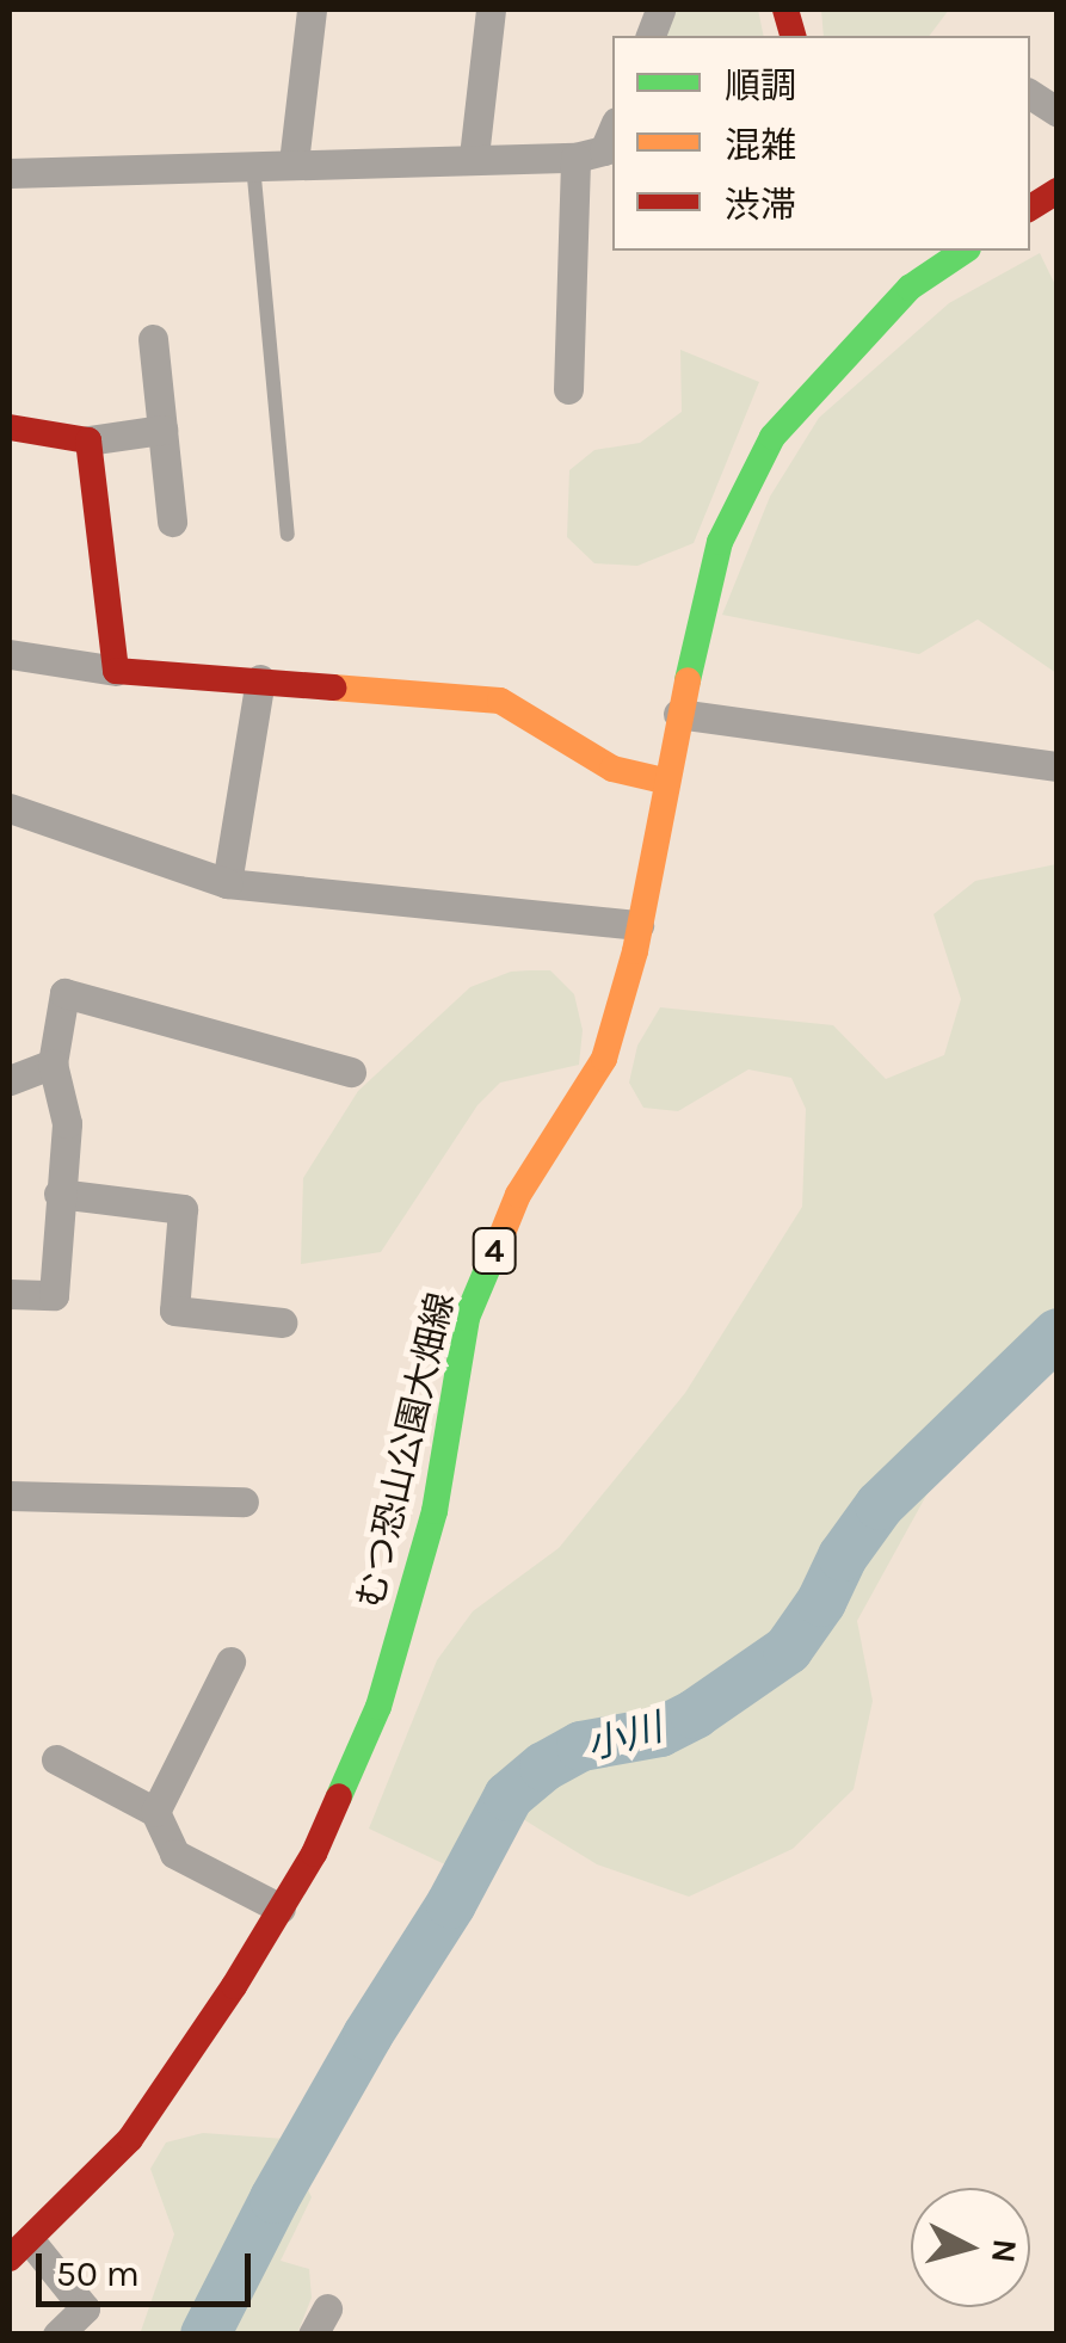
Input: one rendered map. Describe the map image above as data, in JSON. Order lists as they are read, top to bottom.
{
  "streets": {
    "main road": ["4", "むつ恐山公園大畑線"]
  },
  "water": ["小川"],
  "legend": ["順調", "混雑", "渋滞"],
  "scale_bar": "50 m",
  "north": "right"
}
